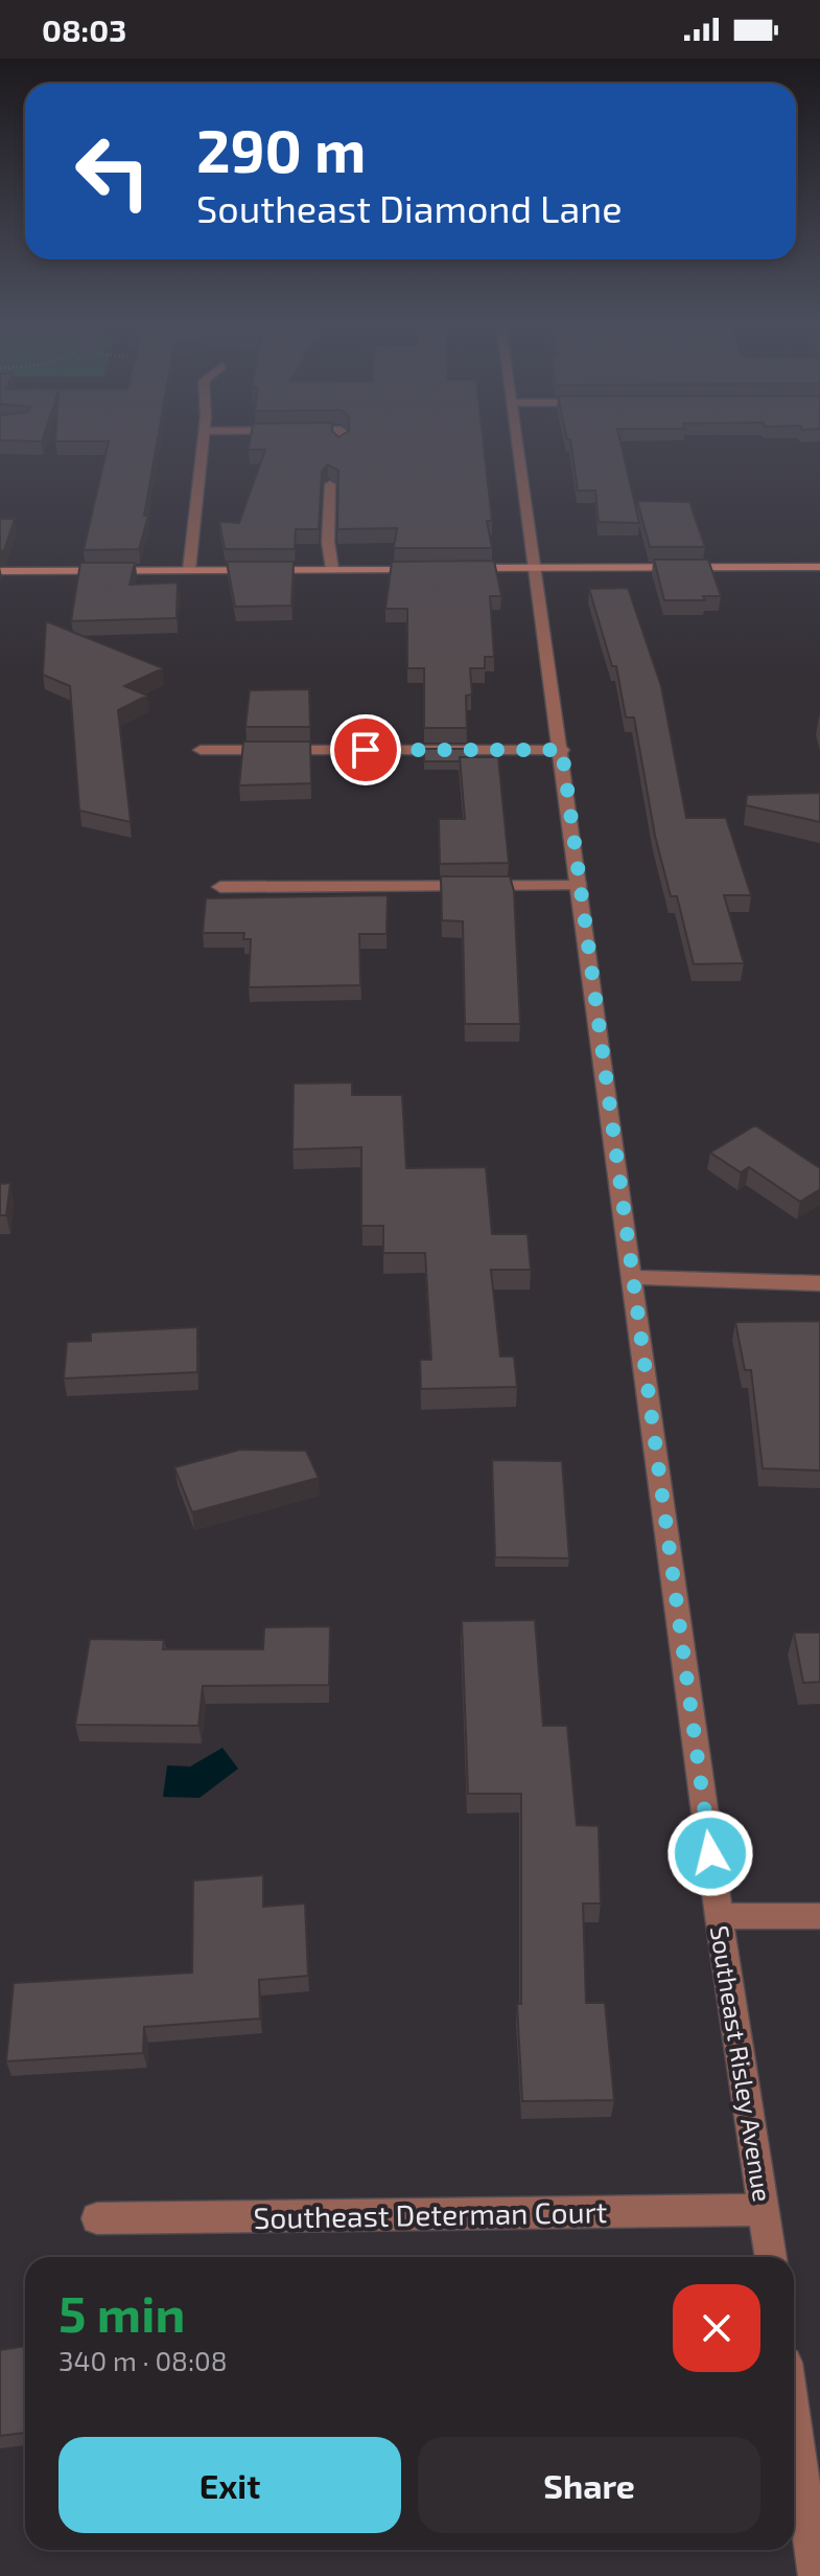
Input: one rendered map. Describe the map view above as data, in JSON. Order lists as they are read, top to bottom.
{
  "streets": {
    "street": ["Southeast Risley Avenue", "Southeast Determan Court"]
  },
  "crossings": [
    ["Southeast Risley Avenue", "Southeast Determan Court"]
  ],
  "page": {
    "status": "08:03",
    "turn": ["290 m", "Southeast Diamond Lane"],
    "heading": ["5 min", "340 m · 08:08"],
    "buttons": ["Exit", "Share"]
  }
}
